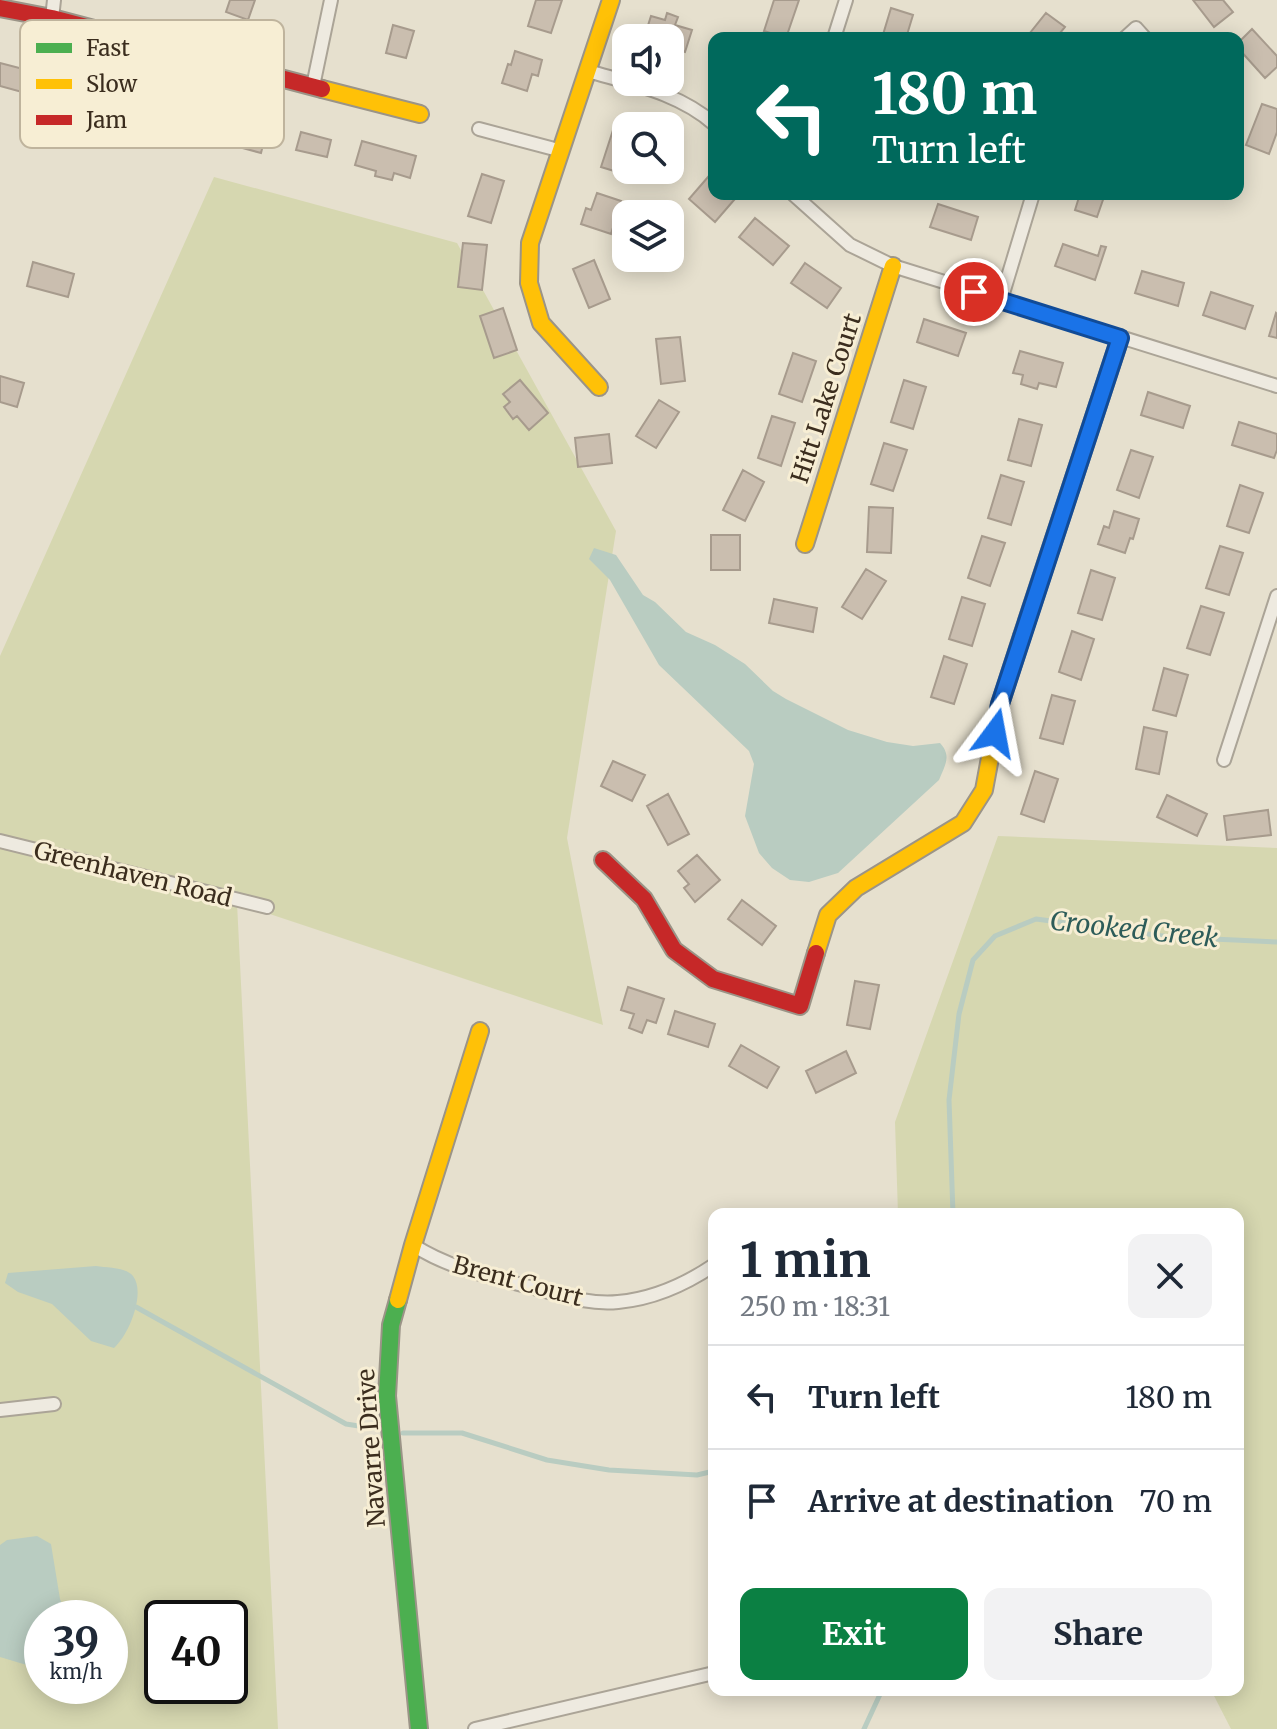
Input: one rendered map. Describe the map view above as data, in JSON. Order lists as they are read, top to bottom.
{
  "streets": {
    "street": [
      "Hitt Lake Court",
      "Greenhaven Road",
      "Brent Court",
      "Navarre Drive"
    ]
  },
  "crossings": [
    ["Brent Court", "Navarre Drive"]
  ],
  "water": ["Crooked Creek"],
  "legend": ["Fast", "Slow", "Jam"],
  "page": {
    "turn": ["180 m", "Turn left"],
    "heading": ["1 min", "250 m · 18:31"],
    "list": [
      {
        "name": "Turn left",
        "value": "180 m"
      },
      {
        "name": "Arrive at destination",
        "value": "70 m"
      }
    ],
    "buttons": ["Exit", "Share"],
    "speed": "39 km/h",
    "limit": "40"
  }
}
